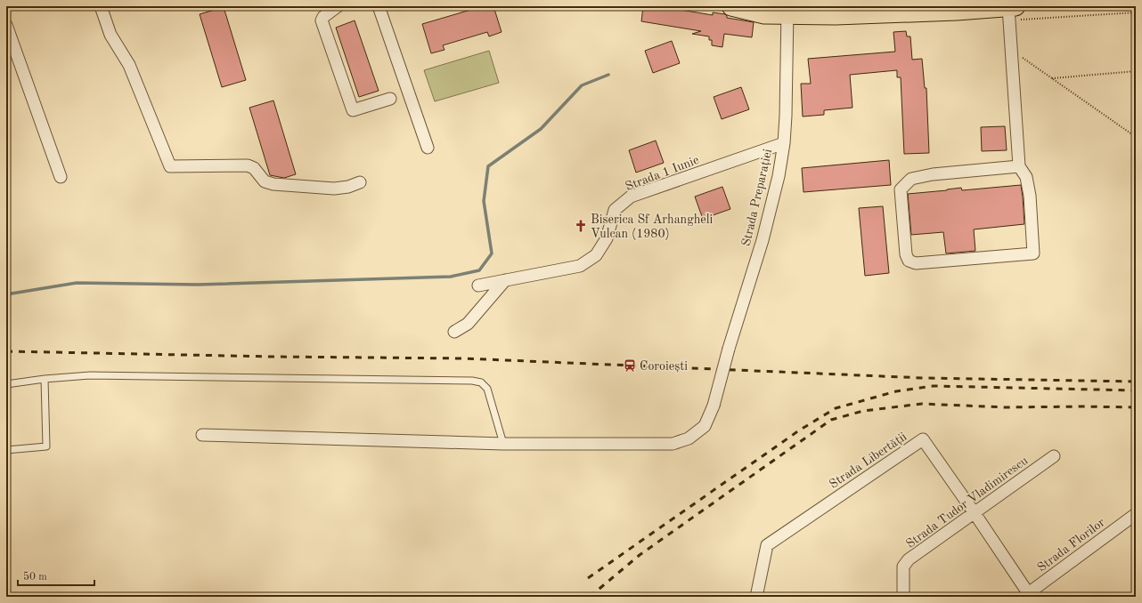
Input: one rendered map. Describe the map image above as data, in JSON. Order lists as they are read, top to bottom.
{
  "streets": {
    "street": [
      "Strada 1 Iunie",
      "Strada Preparației",
      "Strada Libertății",
      "Strada Tudor Vladimirescu",
      "Strada Florilor"
    ]
  },
  "crossings": [
    ["Strada 1 Iunie", "Strada Preparației"],
    ["Strada Libertății", "Strada Tudor Vladimirescu"],
    ["Strada Libertății", "Strada Florilor"]
  ],
  "places": {
    "church": ["Biserica Sf Arhangheli Vulcan (1980)"],
    "station": ["Coroiești"]
  },
  "scale_bar": "50 m"
}
